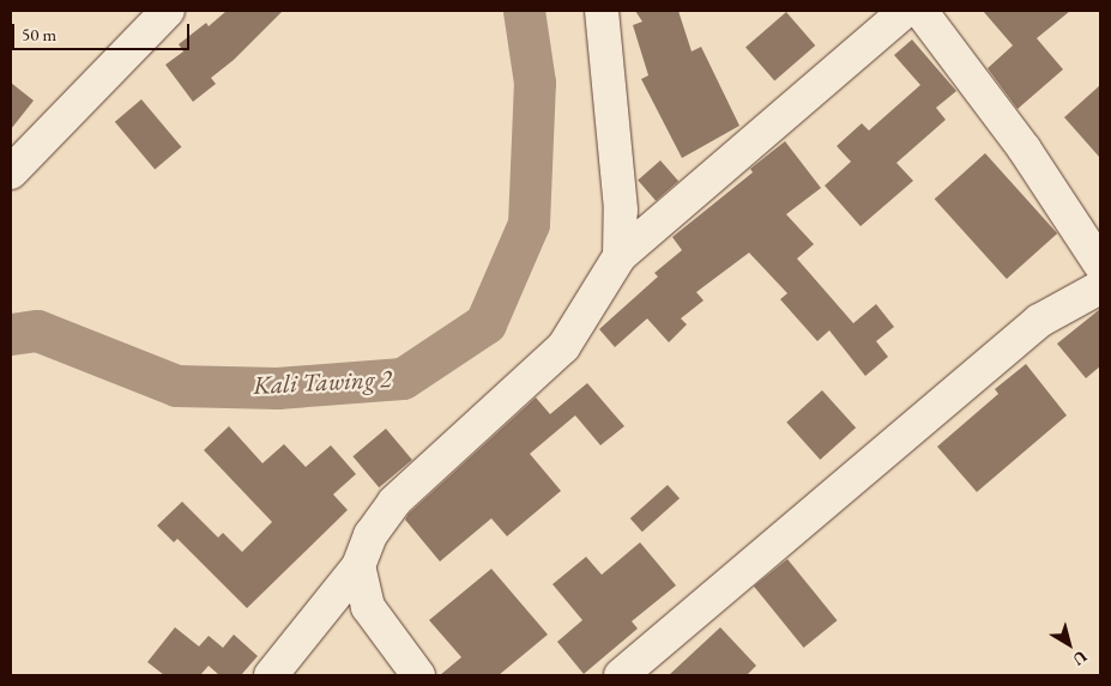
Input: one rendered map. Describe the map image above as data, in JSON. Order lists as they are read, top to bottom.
{
  "water": ["Kali Tawing 2"],
  "scale_bar": "50 m",
  "north": "bottom right"
}
